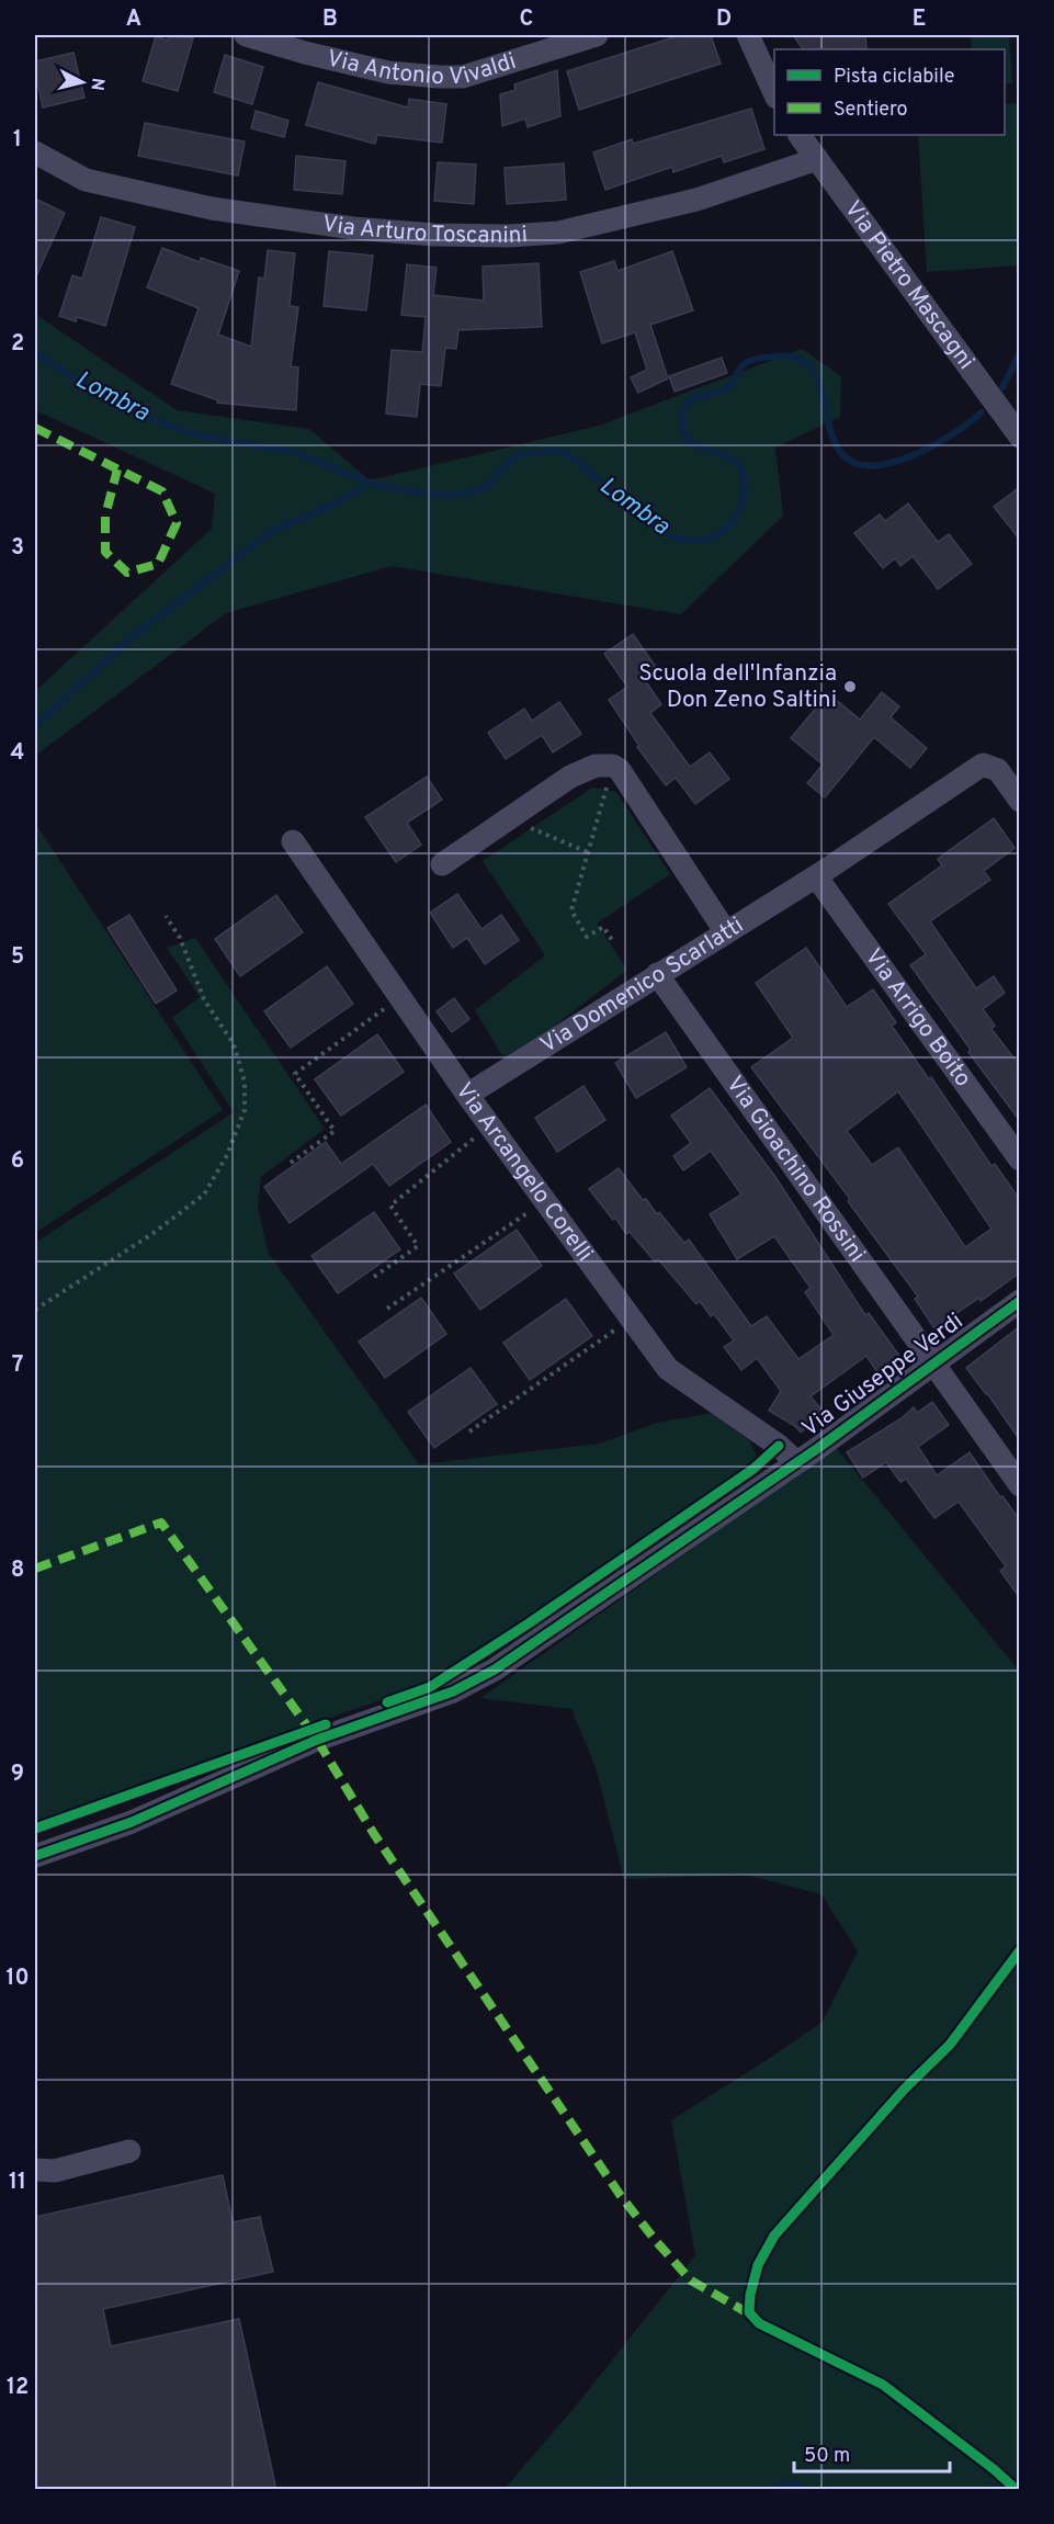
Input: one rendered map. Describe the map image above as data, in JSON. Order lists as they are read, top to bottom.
{
  "streets": {
    "street": [
      "Via Antonio Vivaldi",
      "Via Arturo Toscanini",
      "Via Pietro Mascagni",
      "Via Domenico Scarlatti",
      "Via Arrigo Boito",
      "Via Gioachino Rossini",
      "Via Arcangelo Corelli",
      "Via Giuseppe Verdi"
    ]
  },
  "crossings": [
    ["Via Arturo Toscanini", "Via Pietro Mascagni"],
    ["Via Domenico Scarlatti", "Via Arrigo Boito"],
    ["Via Domenico Scarlatti", "Via Gioachino Rossini"],
    ["Via Domenico Scarlatti", "Via Arcangelo Corelli"],
    ["Via Gioachino Rossini", "Via Giuseppe Verdi"],
    ["Via Arcangelo Corelli", "Via Giuseppe Verdi"]
  ],
  "water": ["Lombra"],
  "places": ["Scuola dell'Infanzia Don Zeno Saltini"],
  "legend": ["Pista ciclabile", "Sentiero"],
  "scale_bar": "50 m",
  "north": "right",
  "grid": {
    "columns": [
      "A",
      "B",
      "C",
      "D",
      "E"
    ],
    "rows": [
      "1",
      "2",
      "3",
      "4",
      "5",
      "6",
      "7",
      "8",
      "9",
      "10",
      "11",
      "12"
    ]
  }
}
